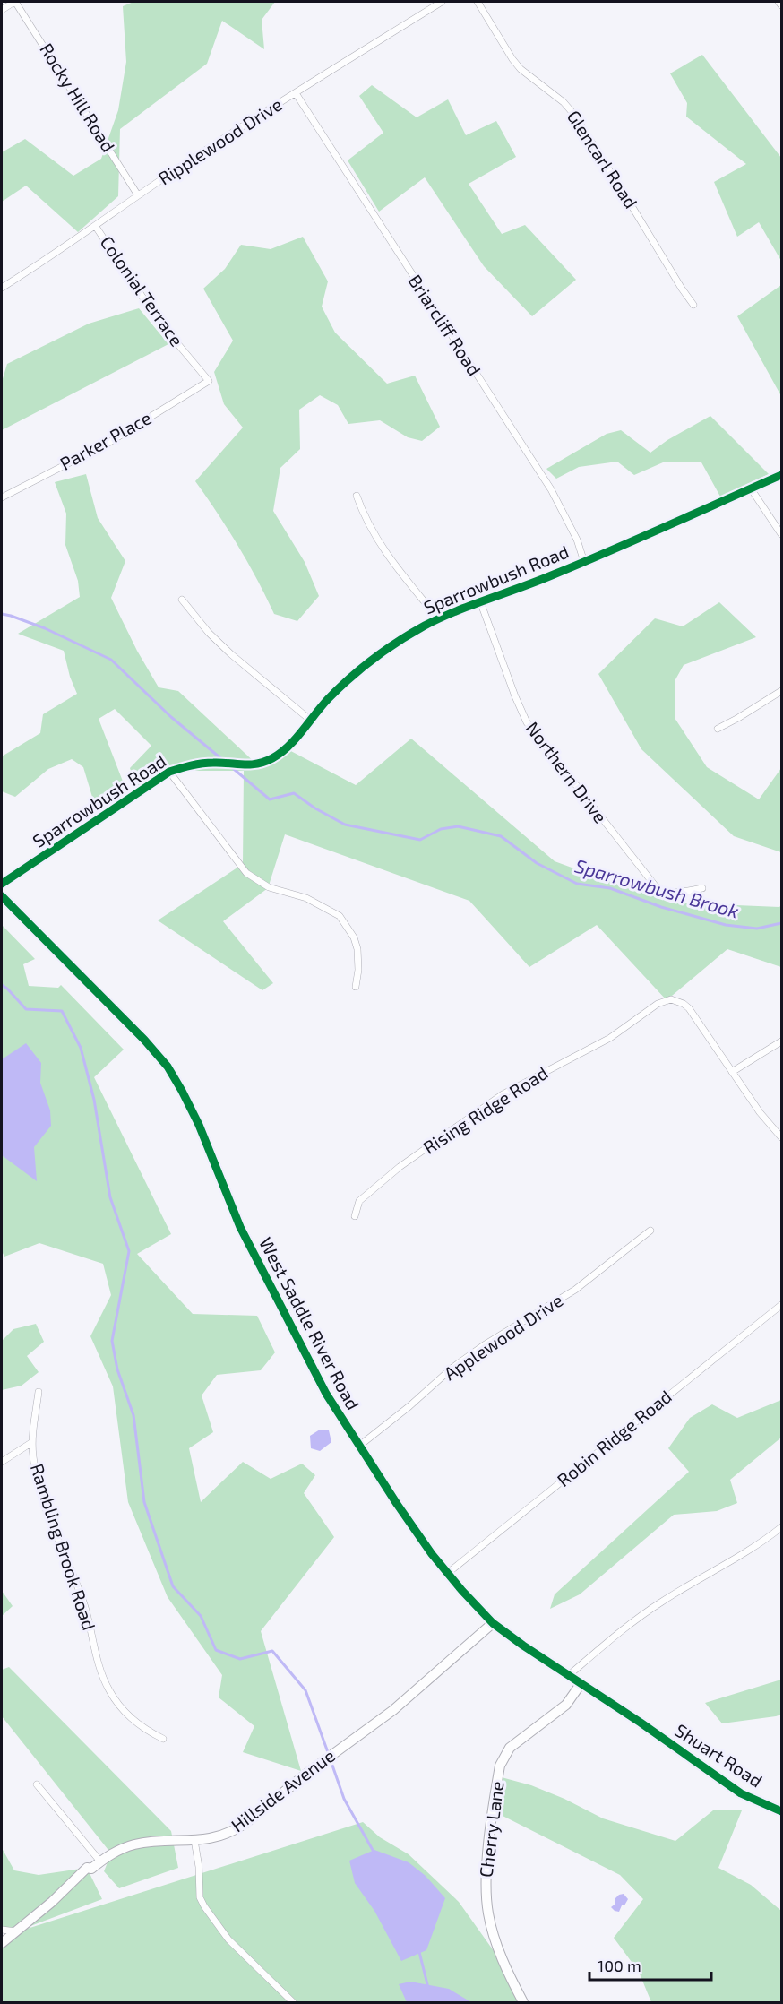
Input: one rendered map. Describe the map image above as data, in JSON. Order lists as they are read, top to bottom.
{
  "streets": {
    "street": [
      "Rocky Hill Road",
      "Ripplewood Drive",
      "Glencarl Road",
      "Colonial Terrace",
      "Briarcliff Road",
      "Parker Place",
      "Sparrowbush Road",
      "Northern Drive",
      "Rising Ridge Road",
      "West Saddle River Road",
      "Applewood Drive",
      "Robin Ridge Road",
      "Rambling Brook Road",
      "Shuart Road",
      "Hillside Avenue",
      "Cherry Lane"
    ]
  },
  "crossings": [
    ["Rocky Hill Road", "Ripplewood Drive"],
    ["Ripplewood Drive", "Colonial Terrace"],
    ["Ripplewood Drive", "Briarcliff Road"],
    ["Colonial Terrace", "Parker Place"],
    ["Briarcliff Road", "Sparrowbush Road"],
    ["Sparrowbush Road", "Northern Drive"],
    ["West Saddle River Road", "Applewood Drive"],
    ["West Saddle River Road", "Robin Ridge Road"],
    ["West Saddle River Road", "Shuart Road"],
    ["West Saddle River Road", "Hillside Avenue"],
    ["West Saddle River Road", "Cherry Lane"]
  ],
  "water": ["Sparrowbush Brook"],
  "scale_bar": "100 m"
}
